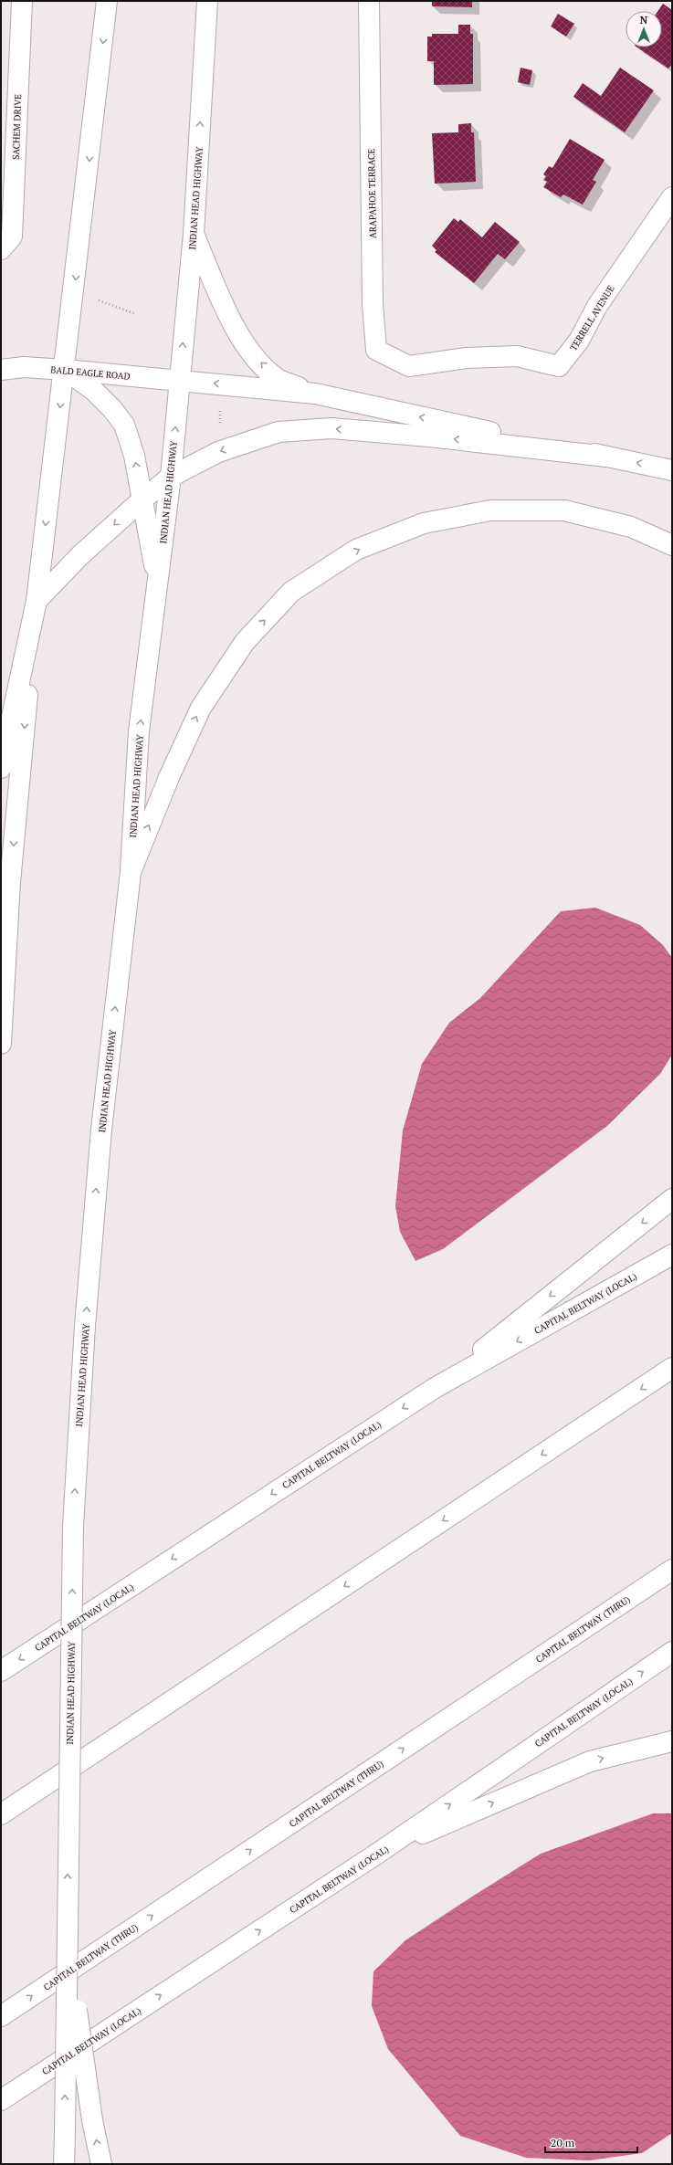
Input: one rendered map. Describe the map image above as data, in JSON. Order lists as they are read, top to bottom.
{
  "streets": {
    "main road": [
      "SACHEM DRIVE",
      "ARAPAHOE TERRACE",
      "INDIAN HEAD HIGHWAY",
      "TERRELL AVENUE",
      "BALD EAGLE ROAD",
      "CAPITAL BELTWAY (LOCAL)",
      "CAPITAL BELTWAY (THRU)"
    ]
  },
  "crossings": [
    ["ARAPAHOE TERRACE", "TERRELL AVENUE"],
    ["INDIAN HEAD HIGHWAY", "BALD EAGLE ROAD"]
  ],
  "scale_bar": "20 m",
  "north": "top"
}
